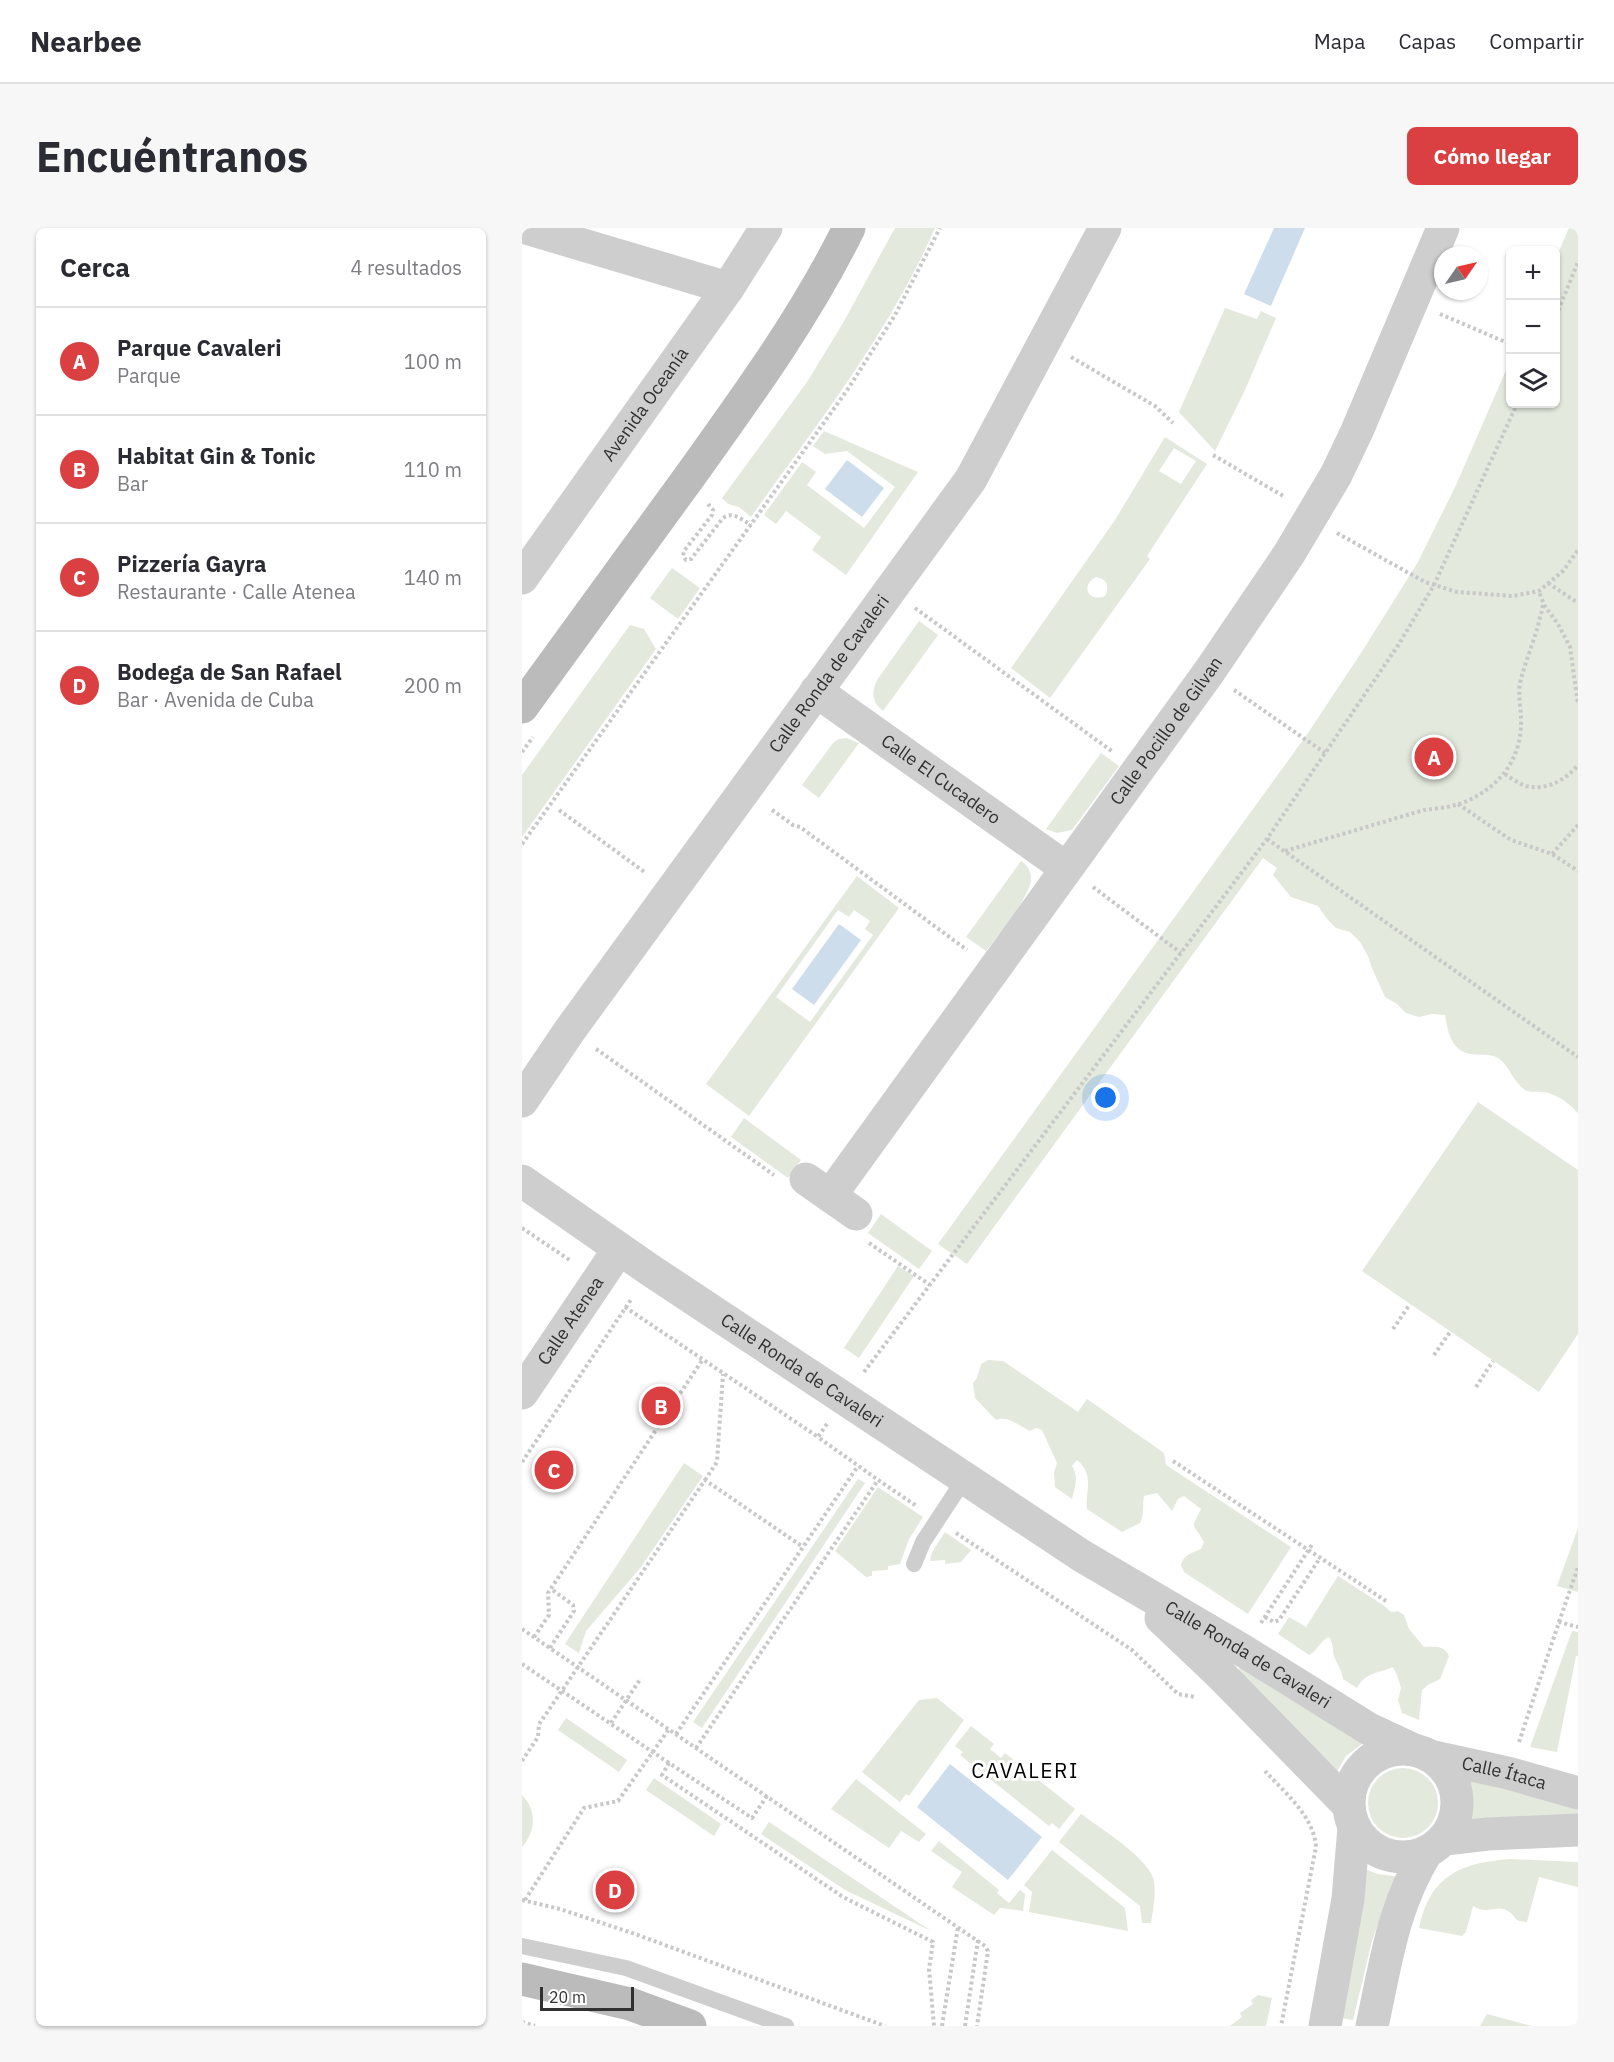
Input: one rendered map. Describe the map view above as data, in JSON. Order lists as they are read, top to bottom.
{
  "streets": {
    "street": [
      "Avenida Oceanía",
      "Calle Ronda de Cavaleri",
      "Calle Pocillo de Gilvan",
      "Calle El Cucadero",
      "Calle Atenea",
      "Calle Ítaca"
    ]
  },
  "crossings": [
    ["Calle Ronda de Cavaleri", "Calle El Cucadero"],
    ["Calle Ronda de Cavaleri", "Calle Atenea"],
    ["Calle Ronda de Cavaleri", "Calle Ítaca"],
    ["Calle Pocillo de Gilvan", "Calle El Cucadero"]
  ],
  "districts": ["CAVALERI"],
  "scale_bar": "20 m",
  "north": "top right",
  "page": {
    "header": "Nearbee",
    "nav": ["Mapa", "Capas", "Compartir"],
    "buttons": "Cómo llegar",
    "title": "Encuéntranos",
    "heading": ["Cerca", "4 resultados"],
    "map_buttons": ["+", "−"],
    "list": [
      {
        "mark": "A",
        "name": "Parque Cavaleri",
        "note": "Parque",
        "value": "100 m"
      },
      {
        "mark": "B",
        "name": "Habitat Gin & Tonic",
        "note": "Bar",
        "value": "110 m"
      },
      {
        "mark": "C",
        "name": "Pizzería Gayra",
        "note": "Restaurante · Calle Atenea",
        "value": "140 m"
      },
      {
        "mark": "D",
        "name": "Bodega de San Rafael",
        "note": "Bar · Avenida de Cuba",
        "value": "200 m"
      }
    ],
    "pins": [
      "A",
      "B",
      "C",
      "D"
    ],
    "scale": "20 m"
  }
}
